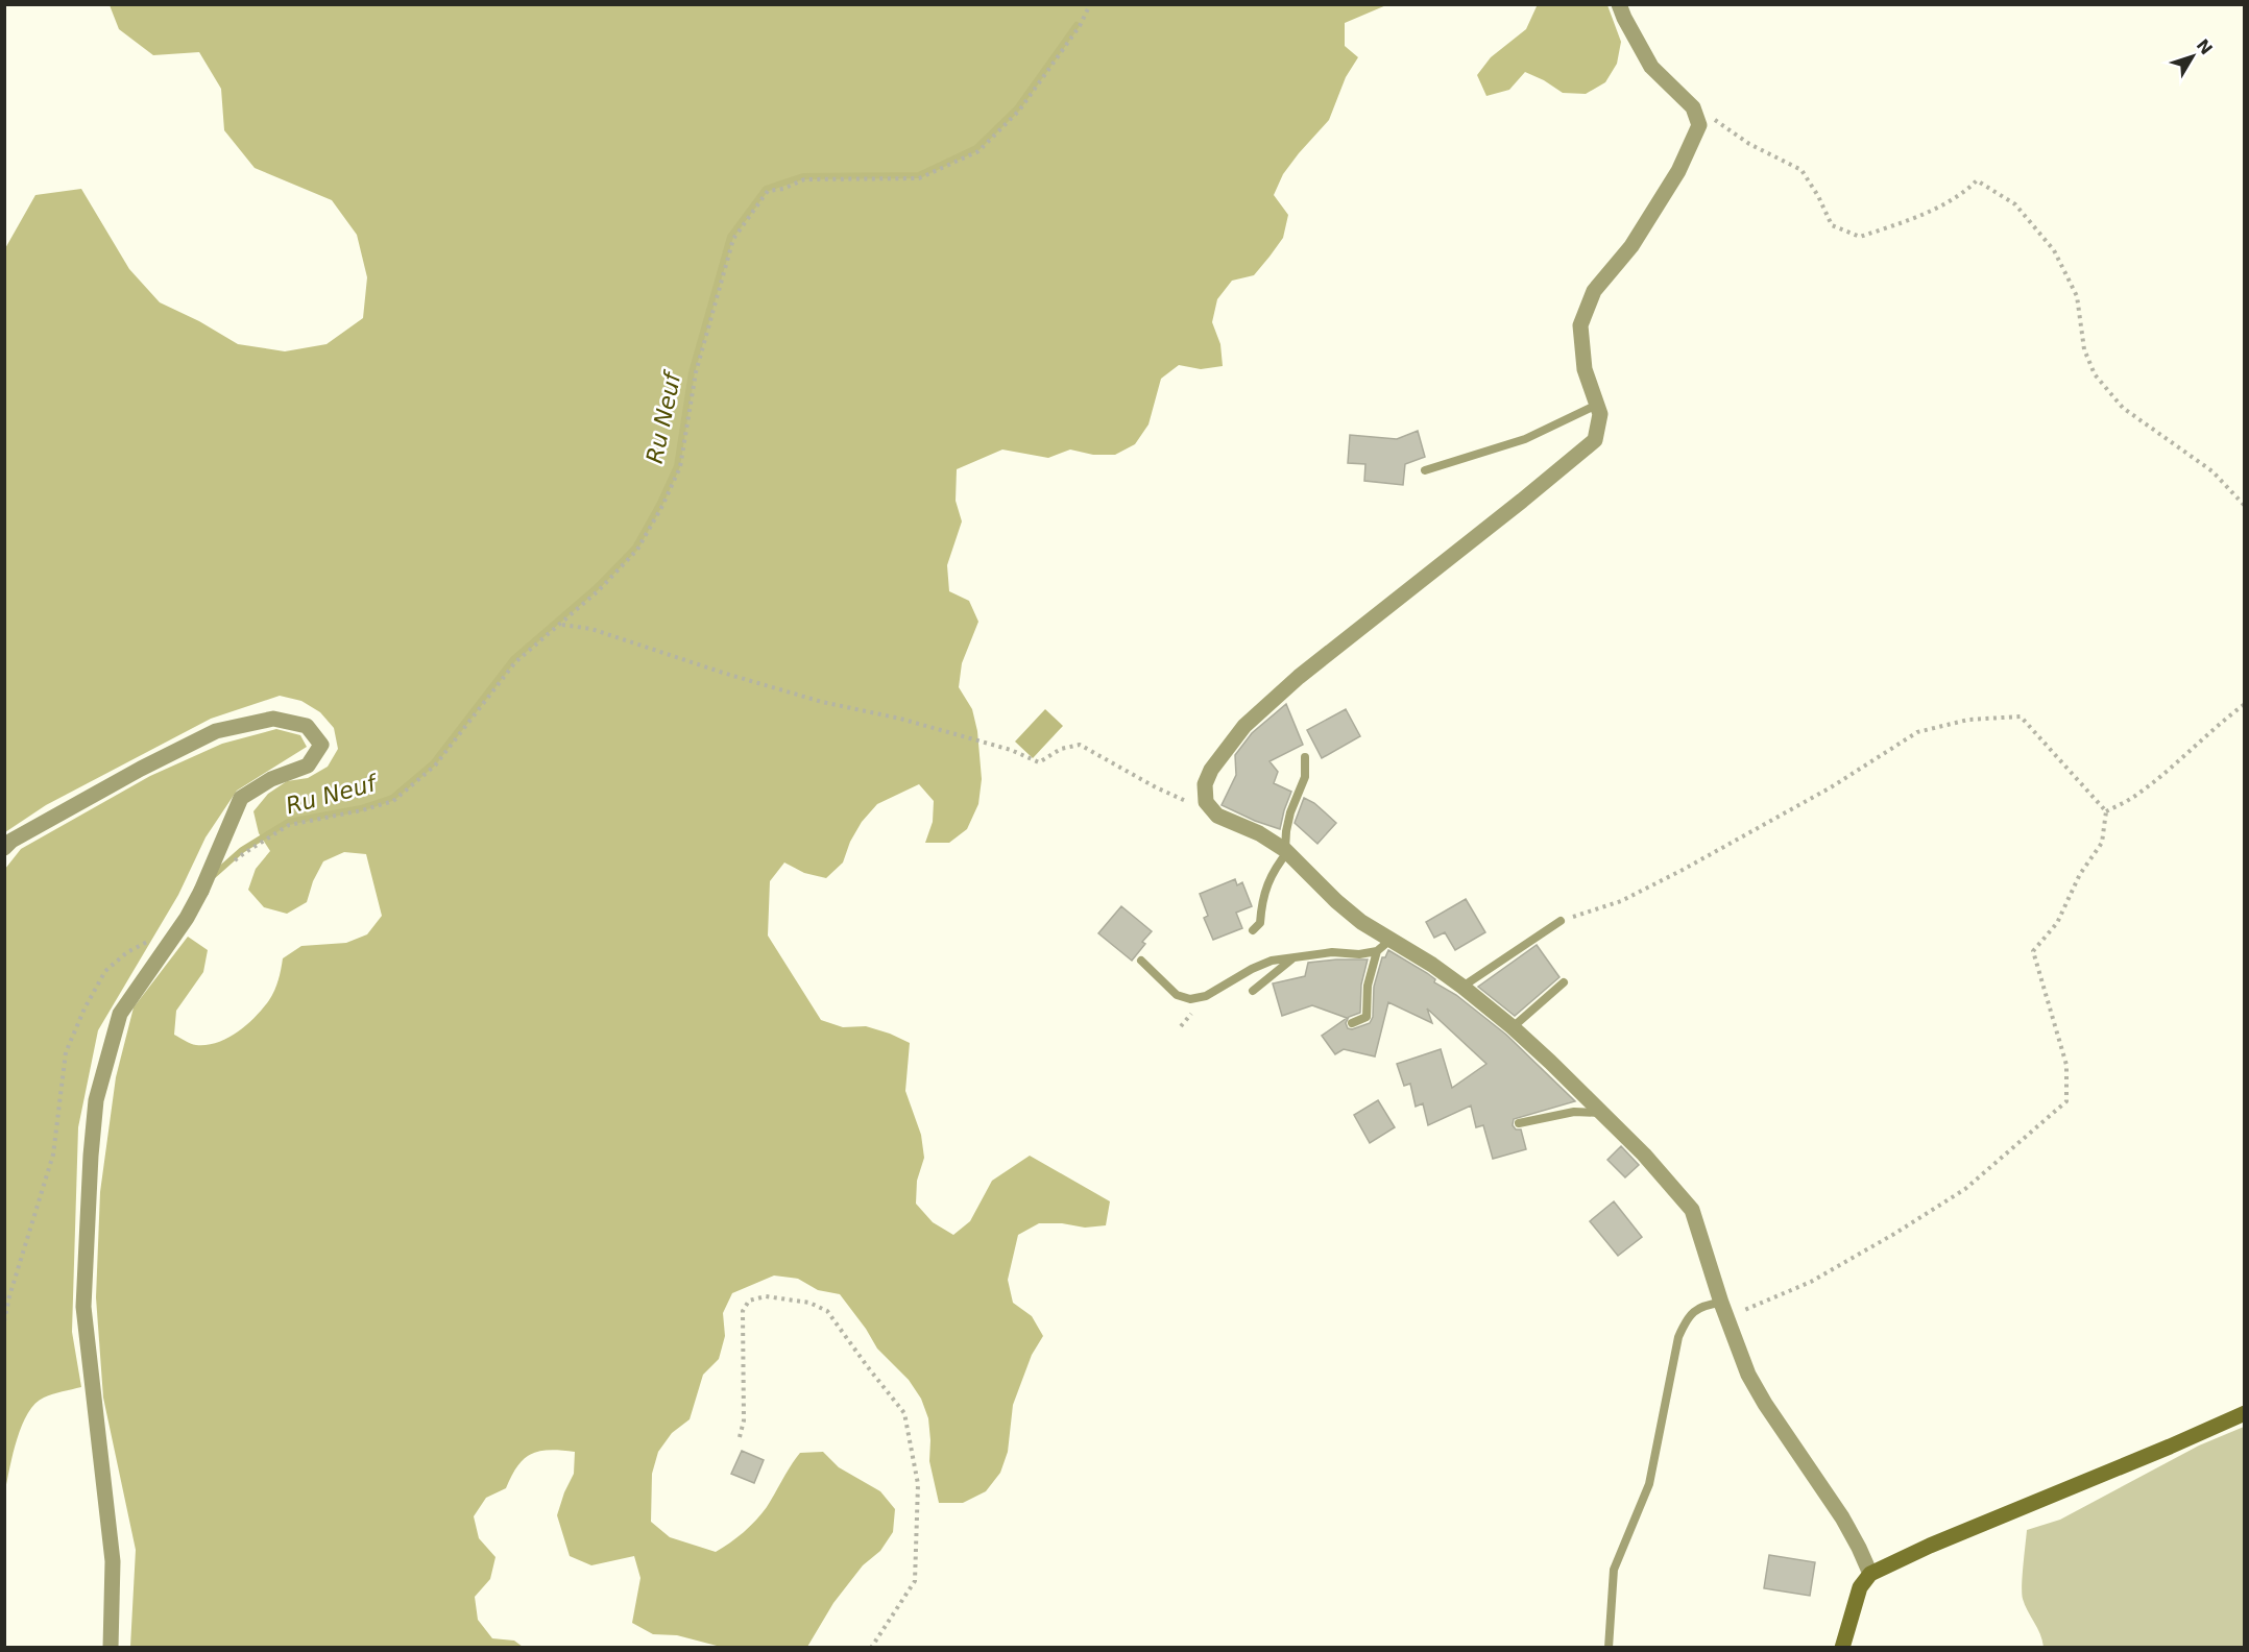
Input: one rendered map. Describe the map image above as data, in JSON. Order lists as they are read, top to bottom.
{
  "water": ["Ru Neuf"],
  "north": "top right"
}
